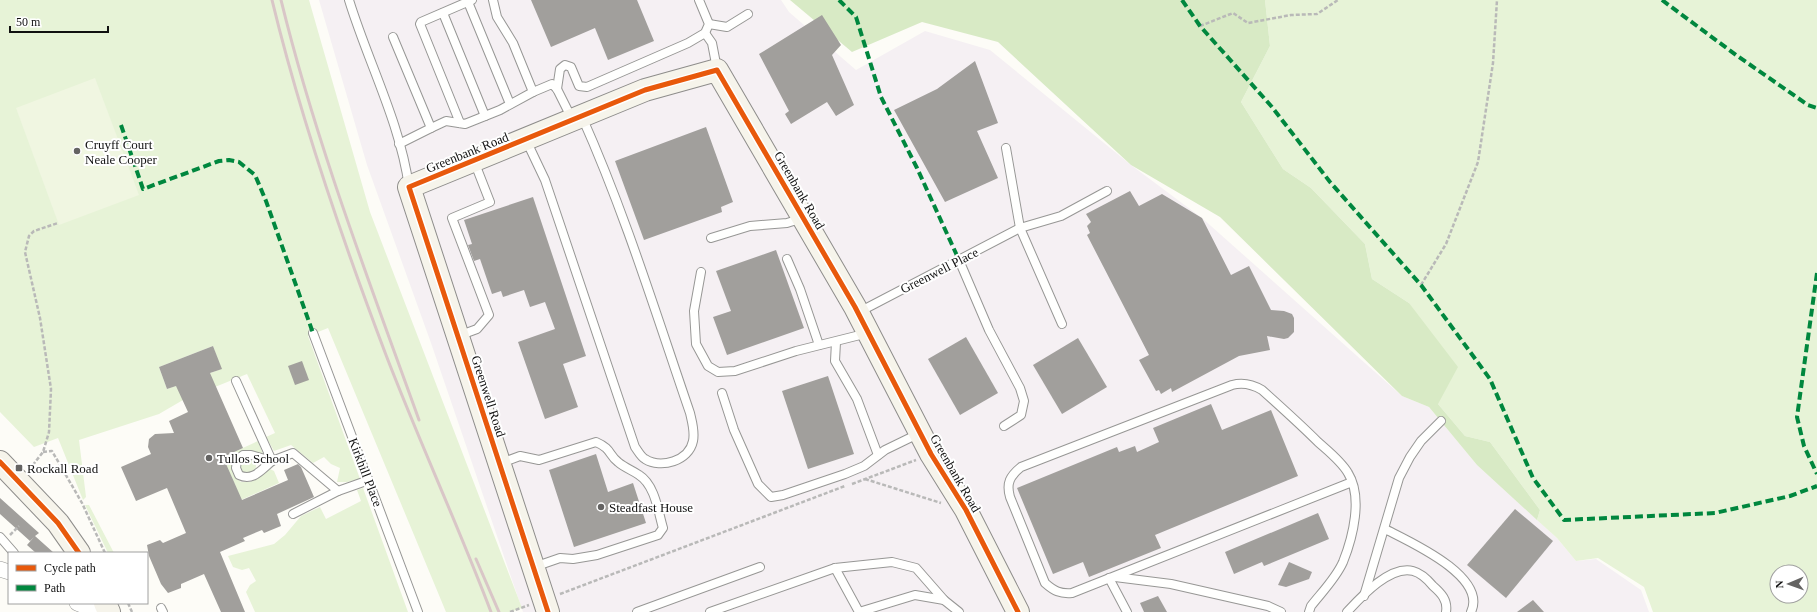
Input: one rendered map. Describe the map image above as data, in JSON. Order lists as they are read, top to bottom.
{
  "streets": {
    "street": ["Greenbank Road", "Greenwell Road"],
    "lane": ["Greenwell Place", "Kirkhill Place"]
  },
  "crossings": [
    ["Greenbank Road", "Greenwell Place"],
    ["Greenbank Road", "Greenwell Road"]
  ],
  "places": {
    "other": ["Cruyff Court Neale Cooper", "Tullos School", "Steadfast House"],
    "transit": ["Rockall Road"]
  },
  "legend": ["Cycle path", "Path"],
  "scale_bar": "50 m",
  "north": "left"
}
